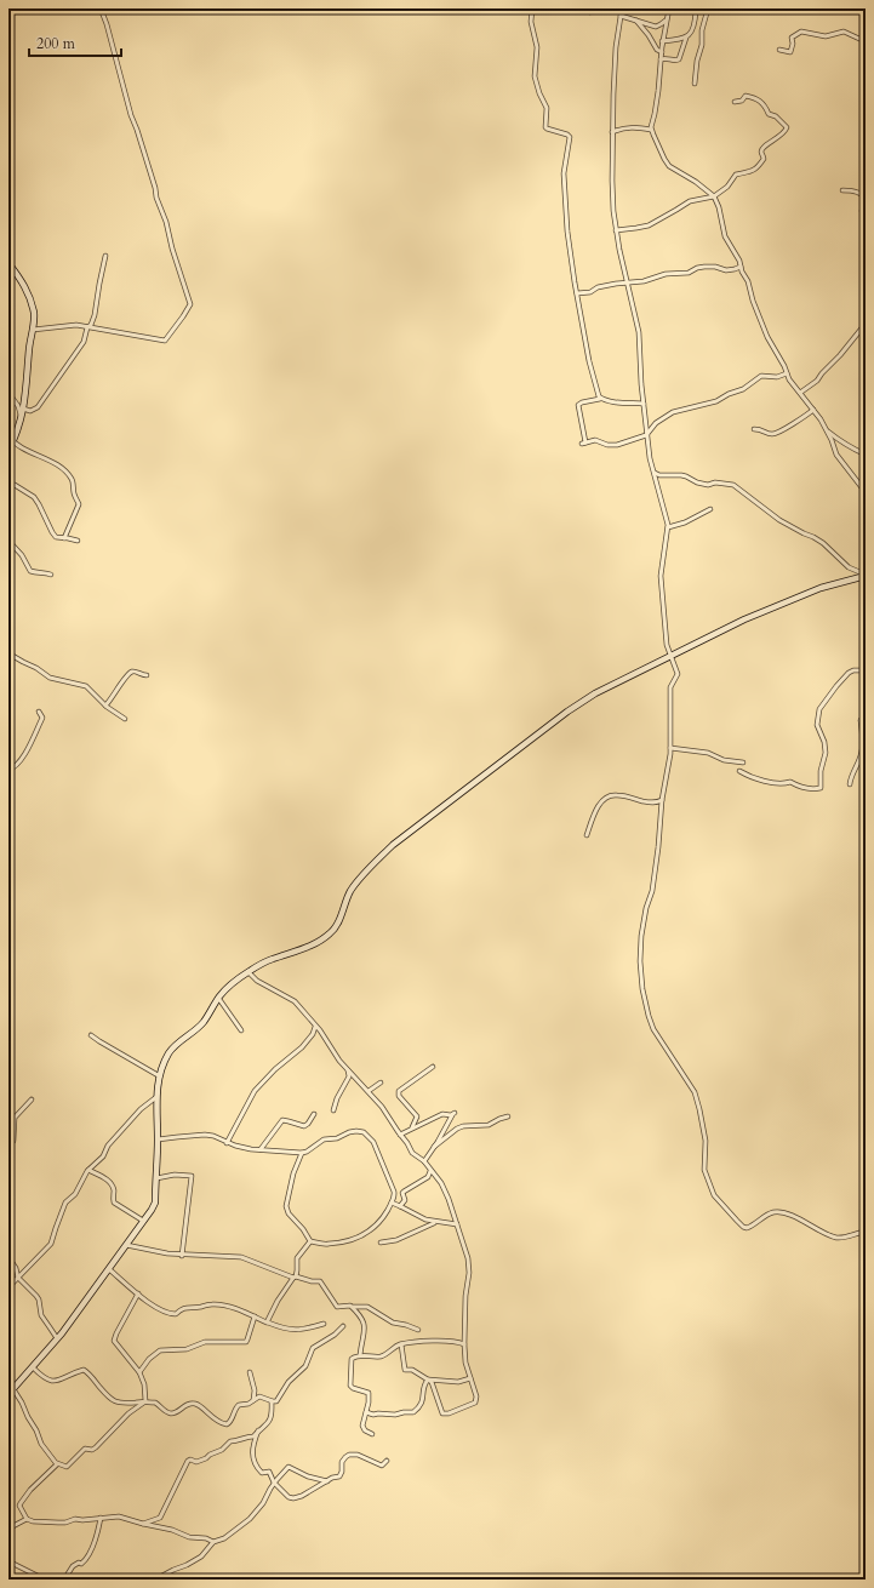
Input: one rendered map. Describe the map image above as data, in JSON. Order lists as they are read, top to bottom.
{
  "scale_bar": "200 m"
}
